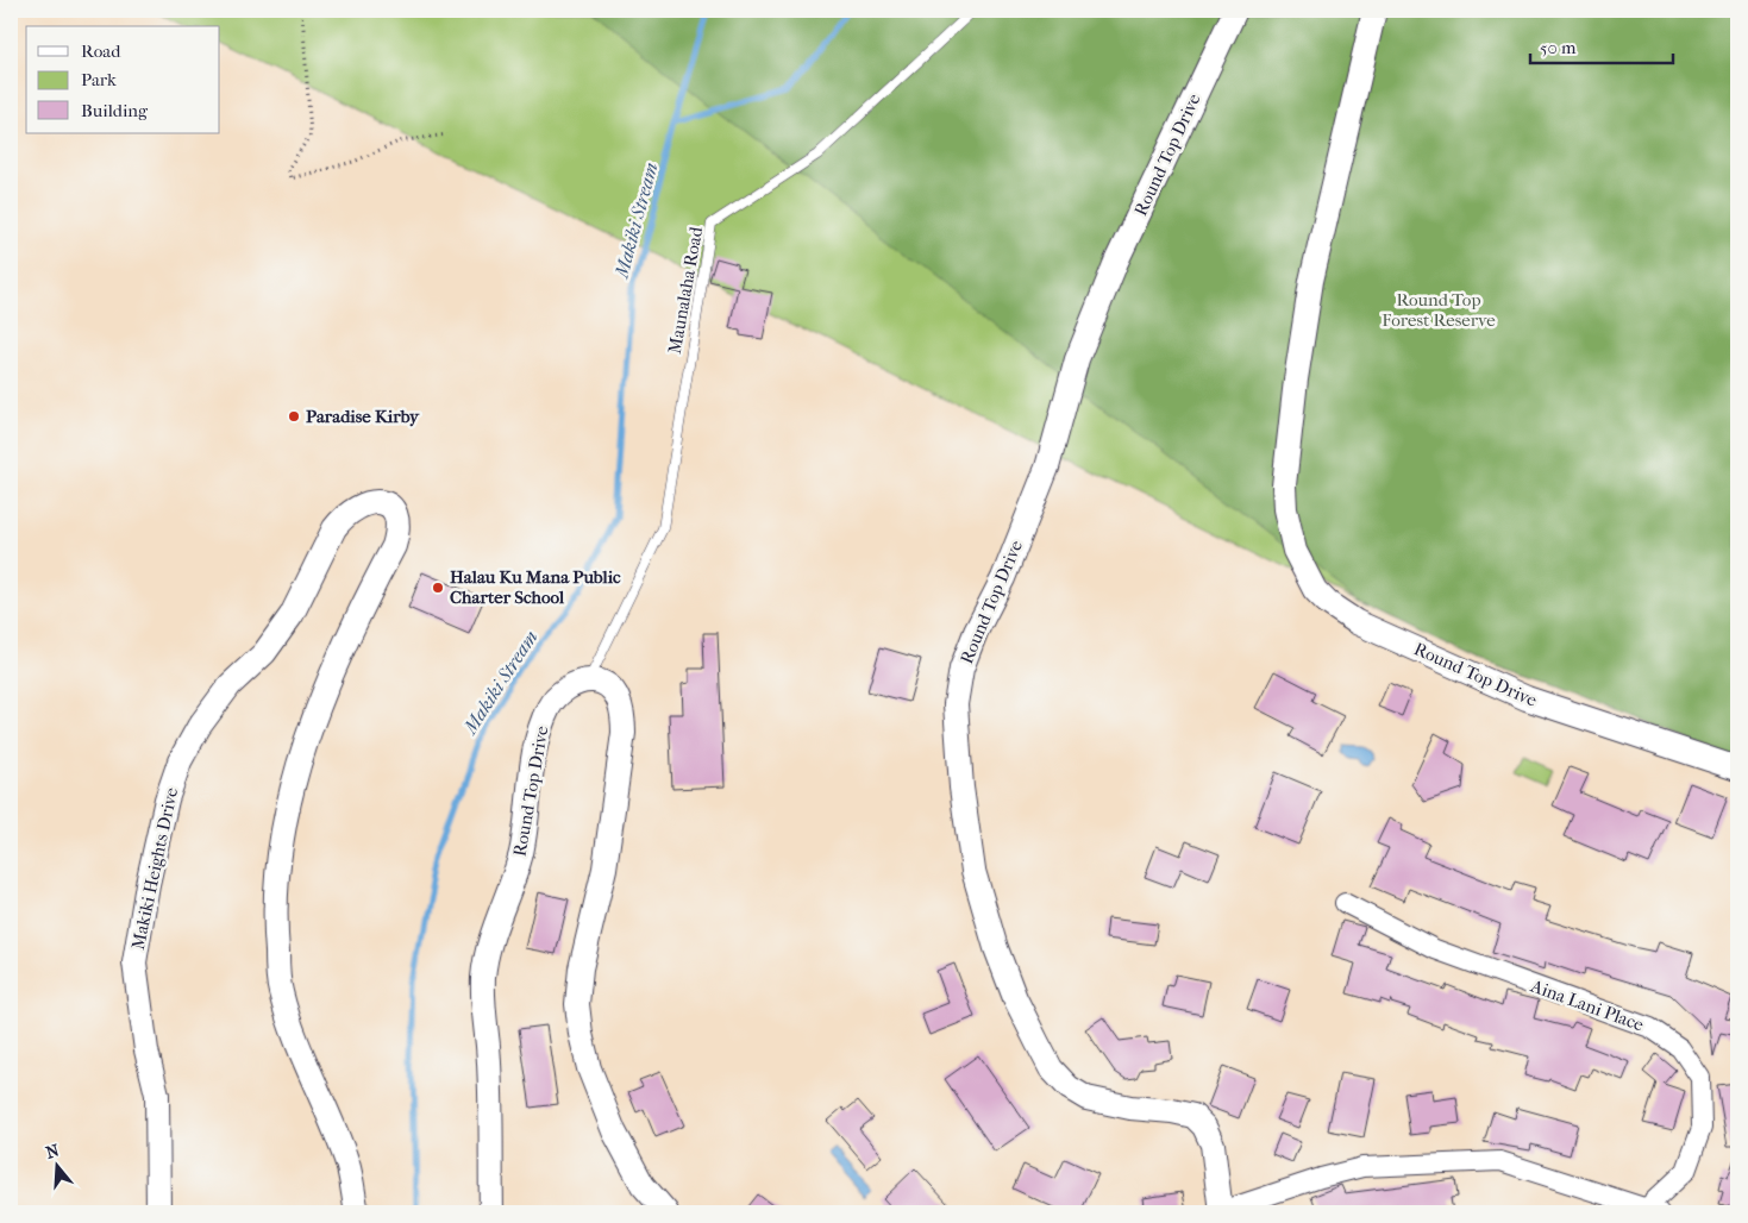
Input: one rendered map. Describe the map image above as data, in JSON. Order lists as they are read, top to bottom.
{
  "streets": {
    "street": ["Round Top Drive", "Makiki Heights Drive", "Aina Lani Place"],
    "lane": ["Maunalaha Road"]
  },
  "crossings": [
    ["Round Top Drive", "Maunalaha Road"],
    ["Round Top Drive", "Aina Lani Place"]
  ],
  "water": ["Makiki Stream"],
  "parks": ["Round Top Forest Reserve"],
  "places": ["Paradise Kirby", "Halau Ku Mana Public Charter School"],
  "legend": ["Road", "Park", "Building"],
  "scale_bar": "50 m",
  "north": "top"
}
